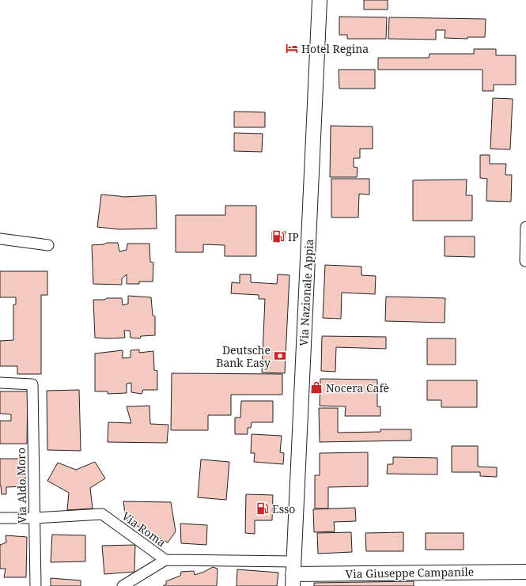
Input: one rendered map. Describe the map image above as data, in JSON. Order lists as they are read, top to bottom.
{
  "streets": {
    "main road": ["Via Nazionale Appia", "Via Giuseppe Campanile"],
    "street": ["Via Aldo Moro", "Via Roma"]
  },
  "crossings": [
    ["Via Nazionale Appia", "Via Roma"],
    ["Via Nazionale Appia", "Via Giuseppe Campanile"],
    ["Via Aldo Moro", "Via Roma"],
    ["Via Roma", "Via Giuseppe Campanile"]
  ],
  "places": {
    "hotel": ["Hotel Regina"],
    "fuel station": ["IP", "Esso"],
    "bank": ["Deutsche Bank Easy"],
    "shop": ["Nocera Cafè"]
  }
}
